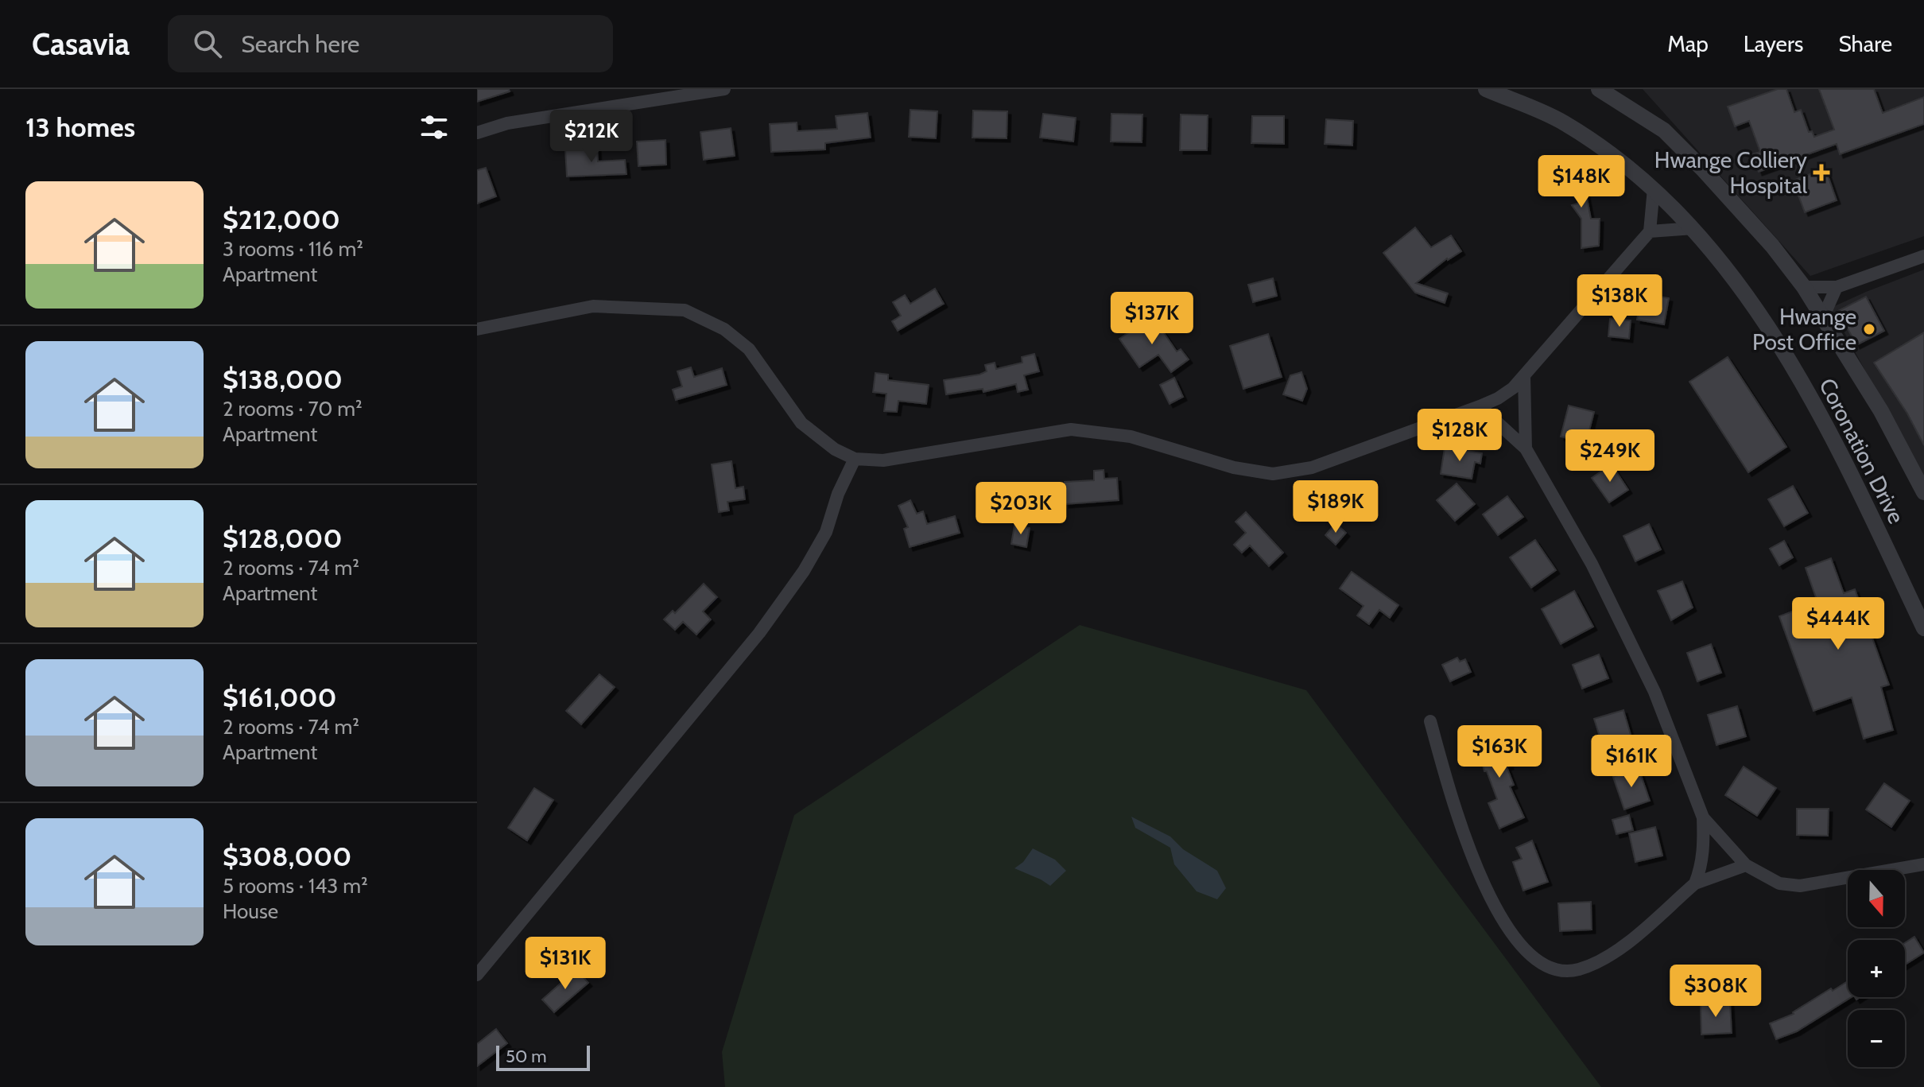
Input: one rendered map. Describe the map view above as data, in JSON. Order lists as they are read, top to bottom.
{
  "streets": {
    "street": ["Coronation Drive"]
  },
  "places": {
    "health": ["Hwange Colliery Hospital"],
    "other": ["Hwange Post Office"]
  },
  "scale_bar": "50 m",
  "north": "bottom",
  "page": {
    "header": "Casavia",
    "search": "Search here",
    "nav": ["Map", "Layers", "Share"],
    "heading": "13 homes",
    "price": [
      "$212K",
      "$148K",
      "$138K",
      "$137K",
      "$128K",
      "$249K",
      "$189K",
      "$203K",
      "$444K",
      "$163K",
      "$161K",
      "$131K",
      "$308K"
    ],
    "list": [
      {
        "name": "$212,000",
        "note": "3 rooms · 116 m² · Apartment"
      },
      {
        "name": "$138,000",
        "note": "2 rooms · 70 m² · Apartment"
      },
      {
        "name": "$128,000",
        "note": "2 rooms · 74 m² · Apartment"
      },
      {
        "name": "$161,000",
        "note": "2 rooms · 74 m² · Apartment"
      },
      {
        "name": "$308,000",
        "note": "5 rooms · 143 m² · House"
      }
    ],
    "map_buttons": ["+", "−"],
    "scale": "50 m"
  }
}
